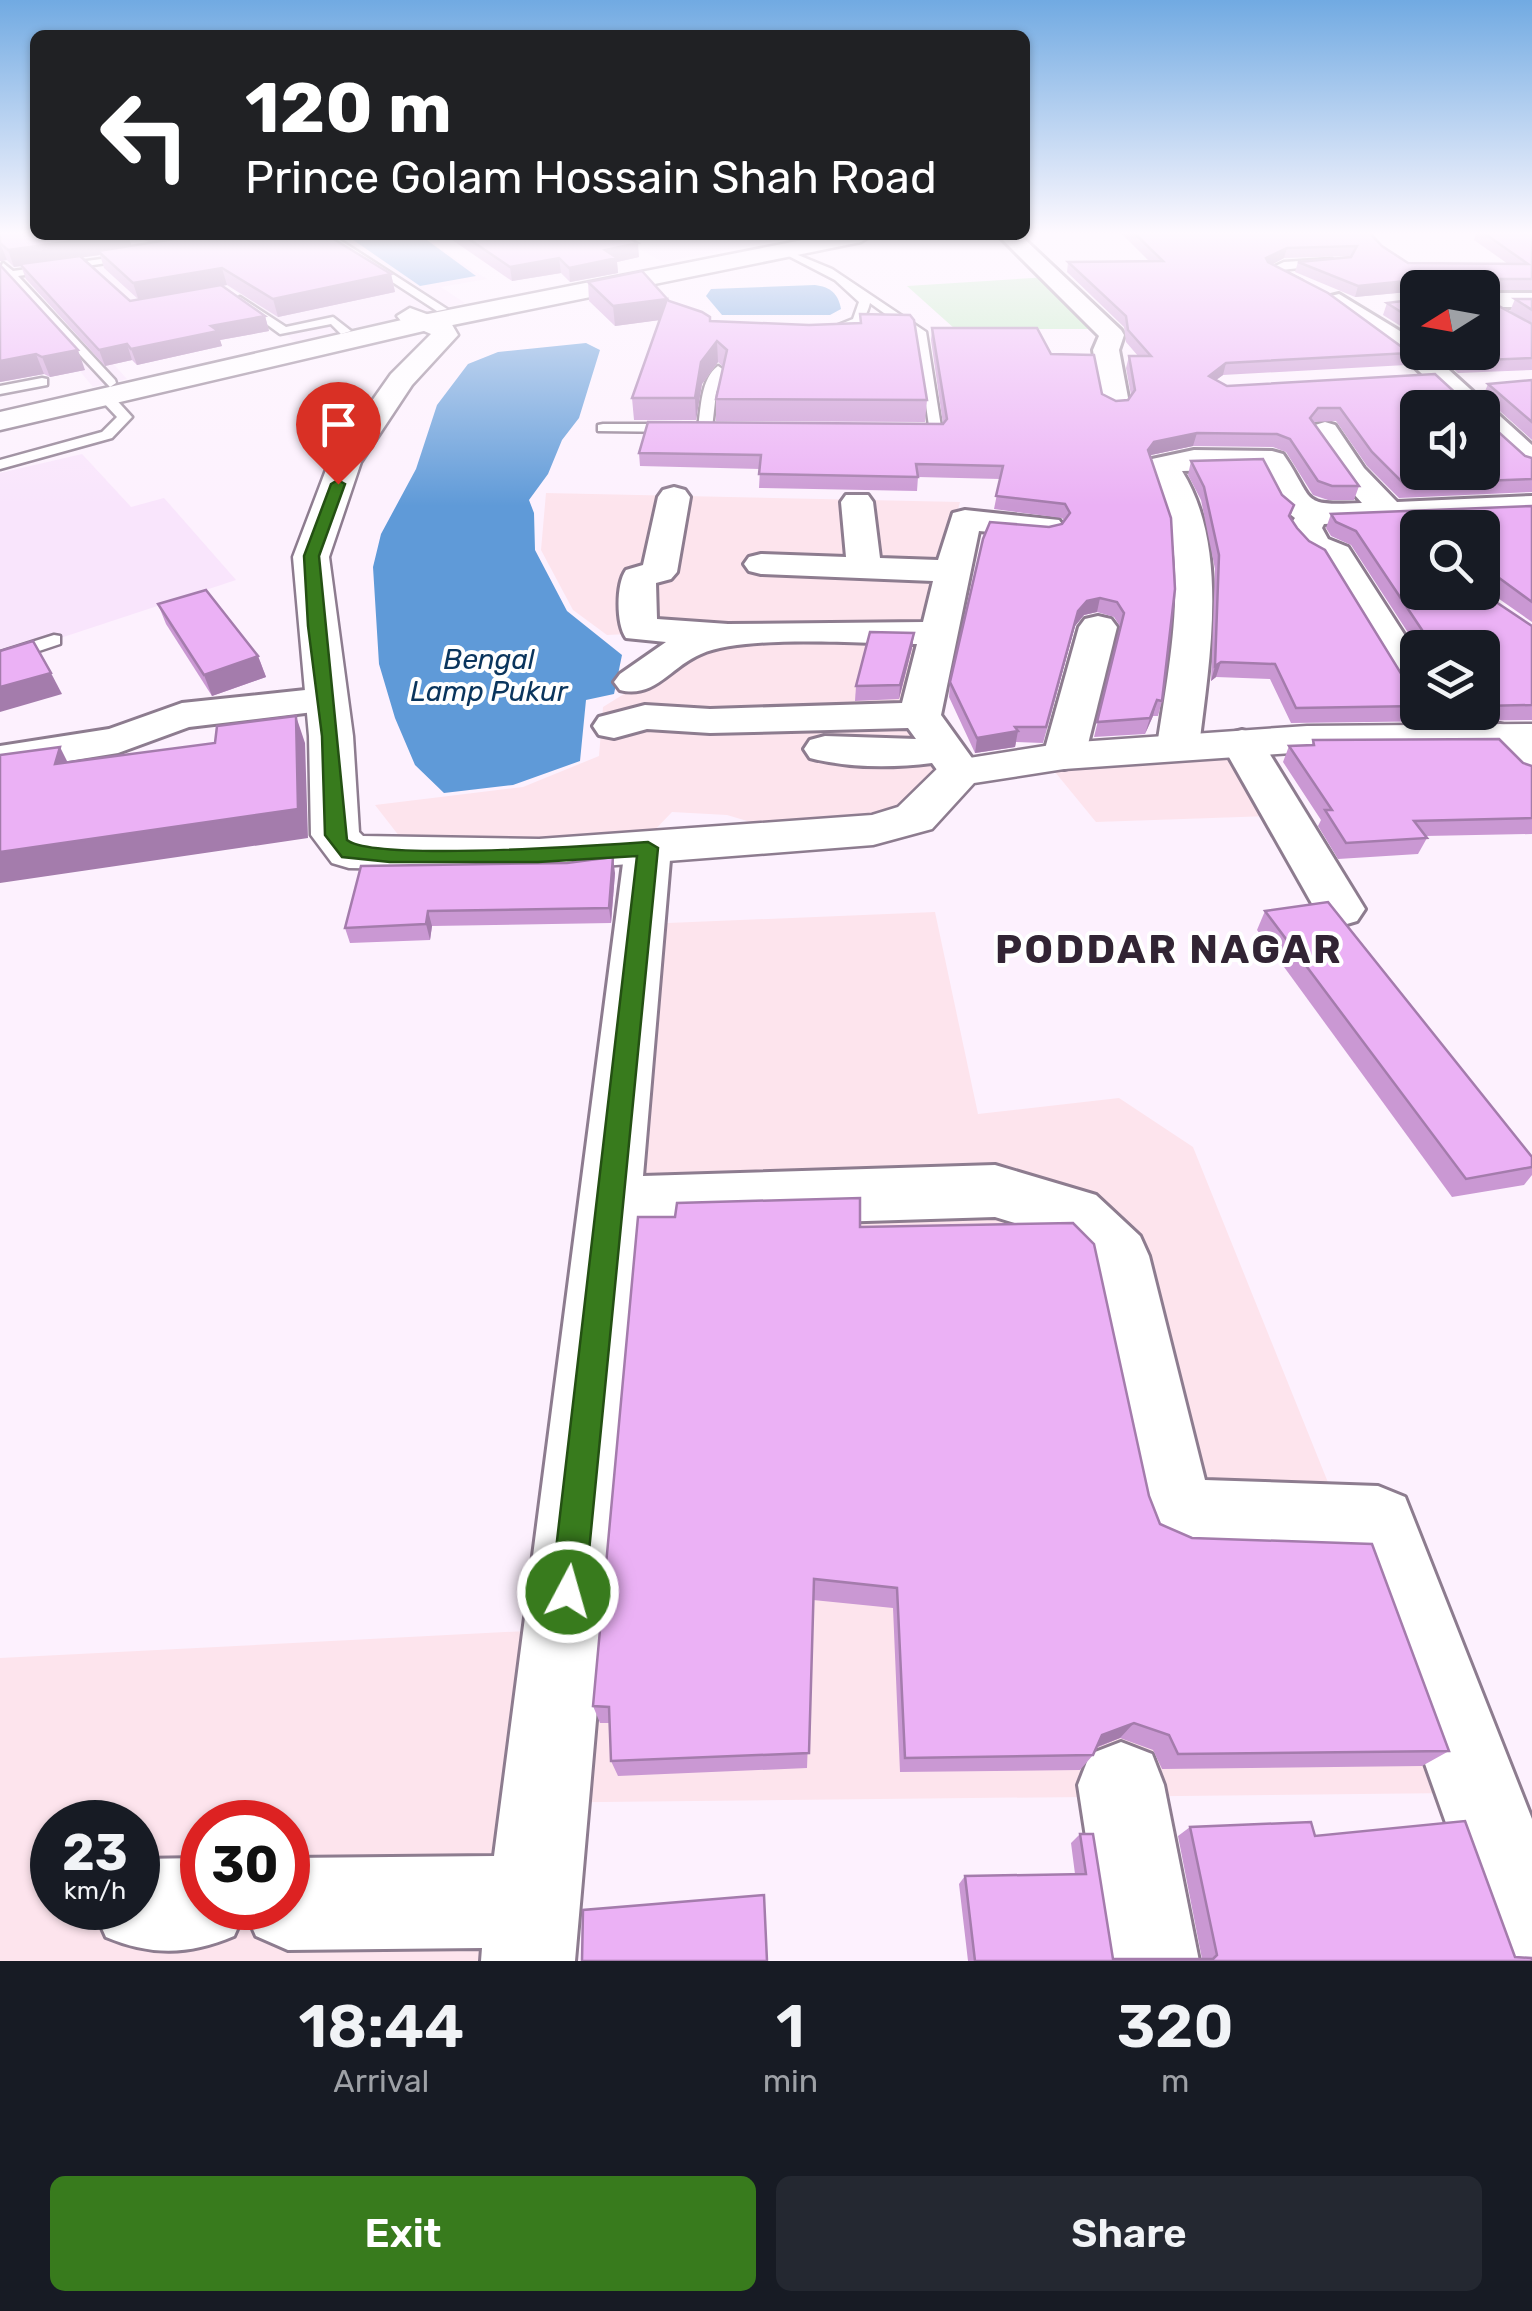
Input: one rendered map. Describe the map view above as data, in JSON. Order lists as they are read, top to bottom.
{
  "districts": ["PODDAR NAGAR"],
  "water": ["Bengal Lamp Pukur"],
  "north": "left",
  "page": {
    "turn": ["120 m", "Prince Golam Hossain Shah Road"],
    "speed": "23 km/h",
    "limit": "30",
    "eta": [
      "18:44",
      "Arrival",
      "1",
      "min",
      "320",
      "m"
    ],
    "buttons": ["Exit", "Share"]
  }
}
